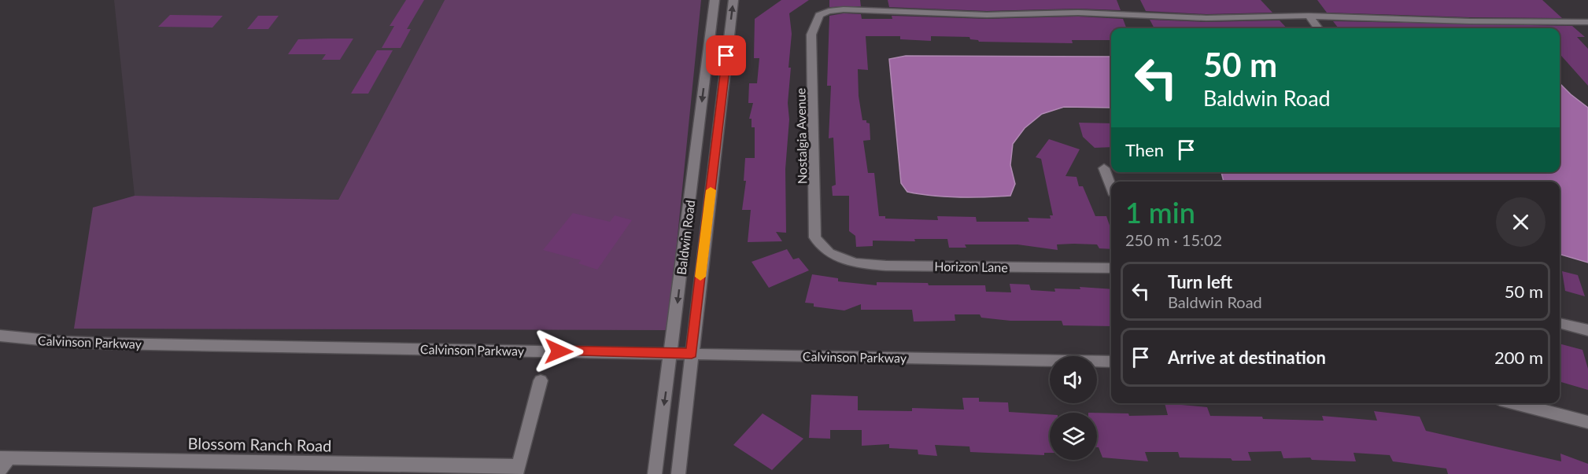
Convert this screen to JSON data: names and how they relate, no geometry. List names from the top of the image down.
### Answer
{
  "streets": {
    "street": [
      "Nostalgia Avenue",
      "Baldwin Road",
      "Horizon Lane",
      "Calvinson Parkway",
      "Blossom Ranch Road"
    ]
  },
  "crossings": [
    ["Nostalgia Avenue", "Horizon Lane"],
    ["Baldwin Road", "Calvinson Parkway"]
  ],
  "page": {
    "turn": ["50 m", "Baldwin Road"],
    "then": "Then",
    "heading": ["1 min", "250 m · 15:02"],
    "list": [
      {
        "name": "Turn left",
        "note": "Baldwin Road",
        "value": "50 m"
      },
      {
        "name": "Arrive at destination",
        "value": "200 m"
      }
    ]
  }
}
